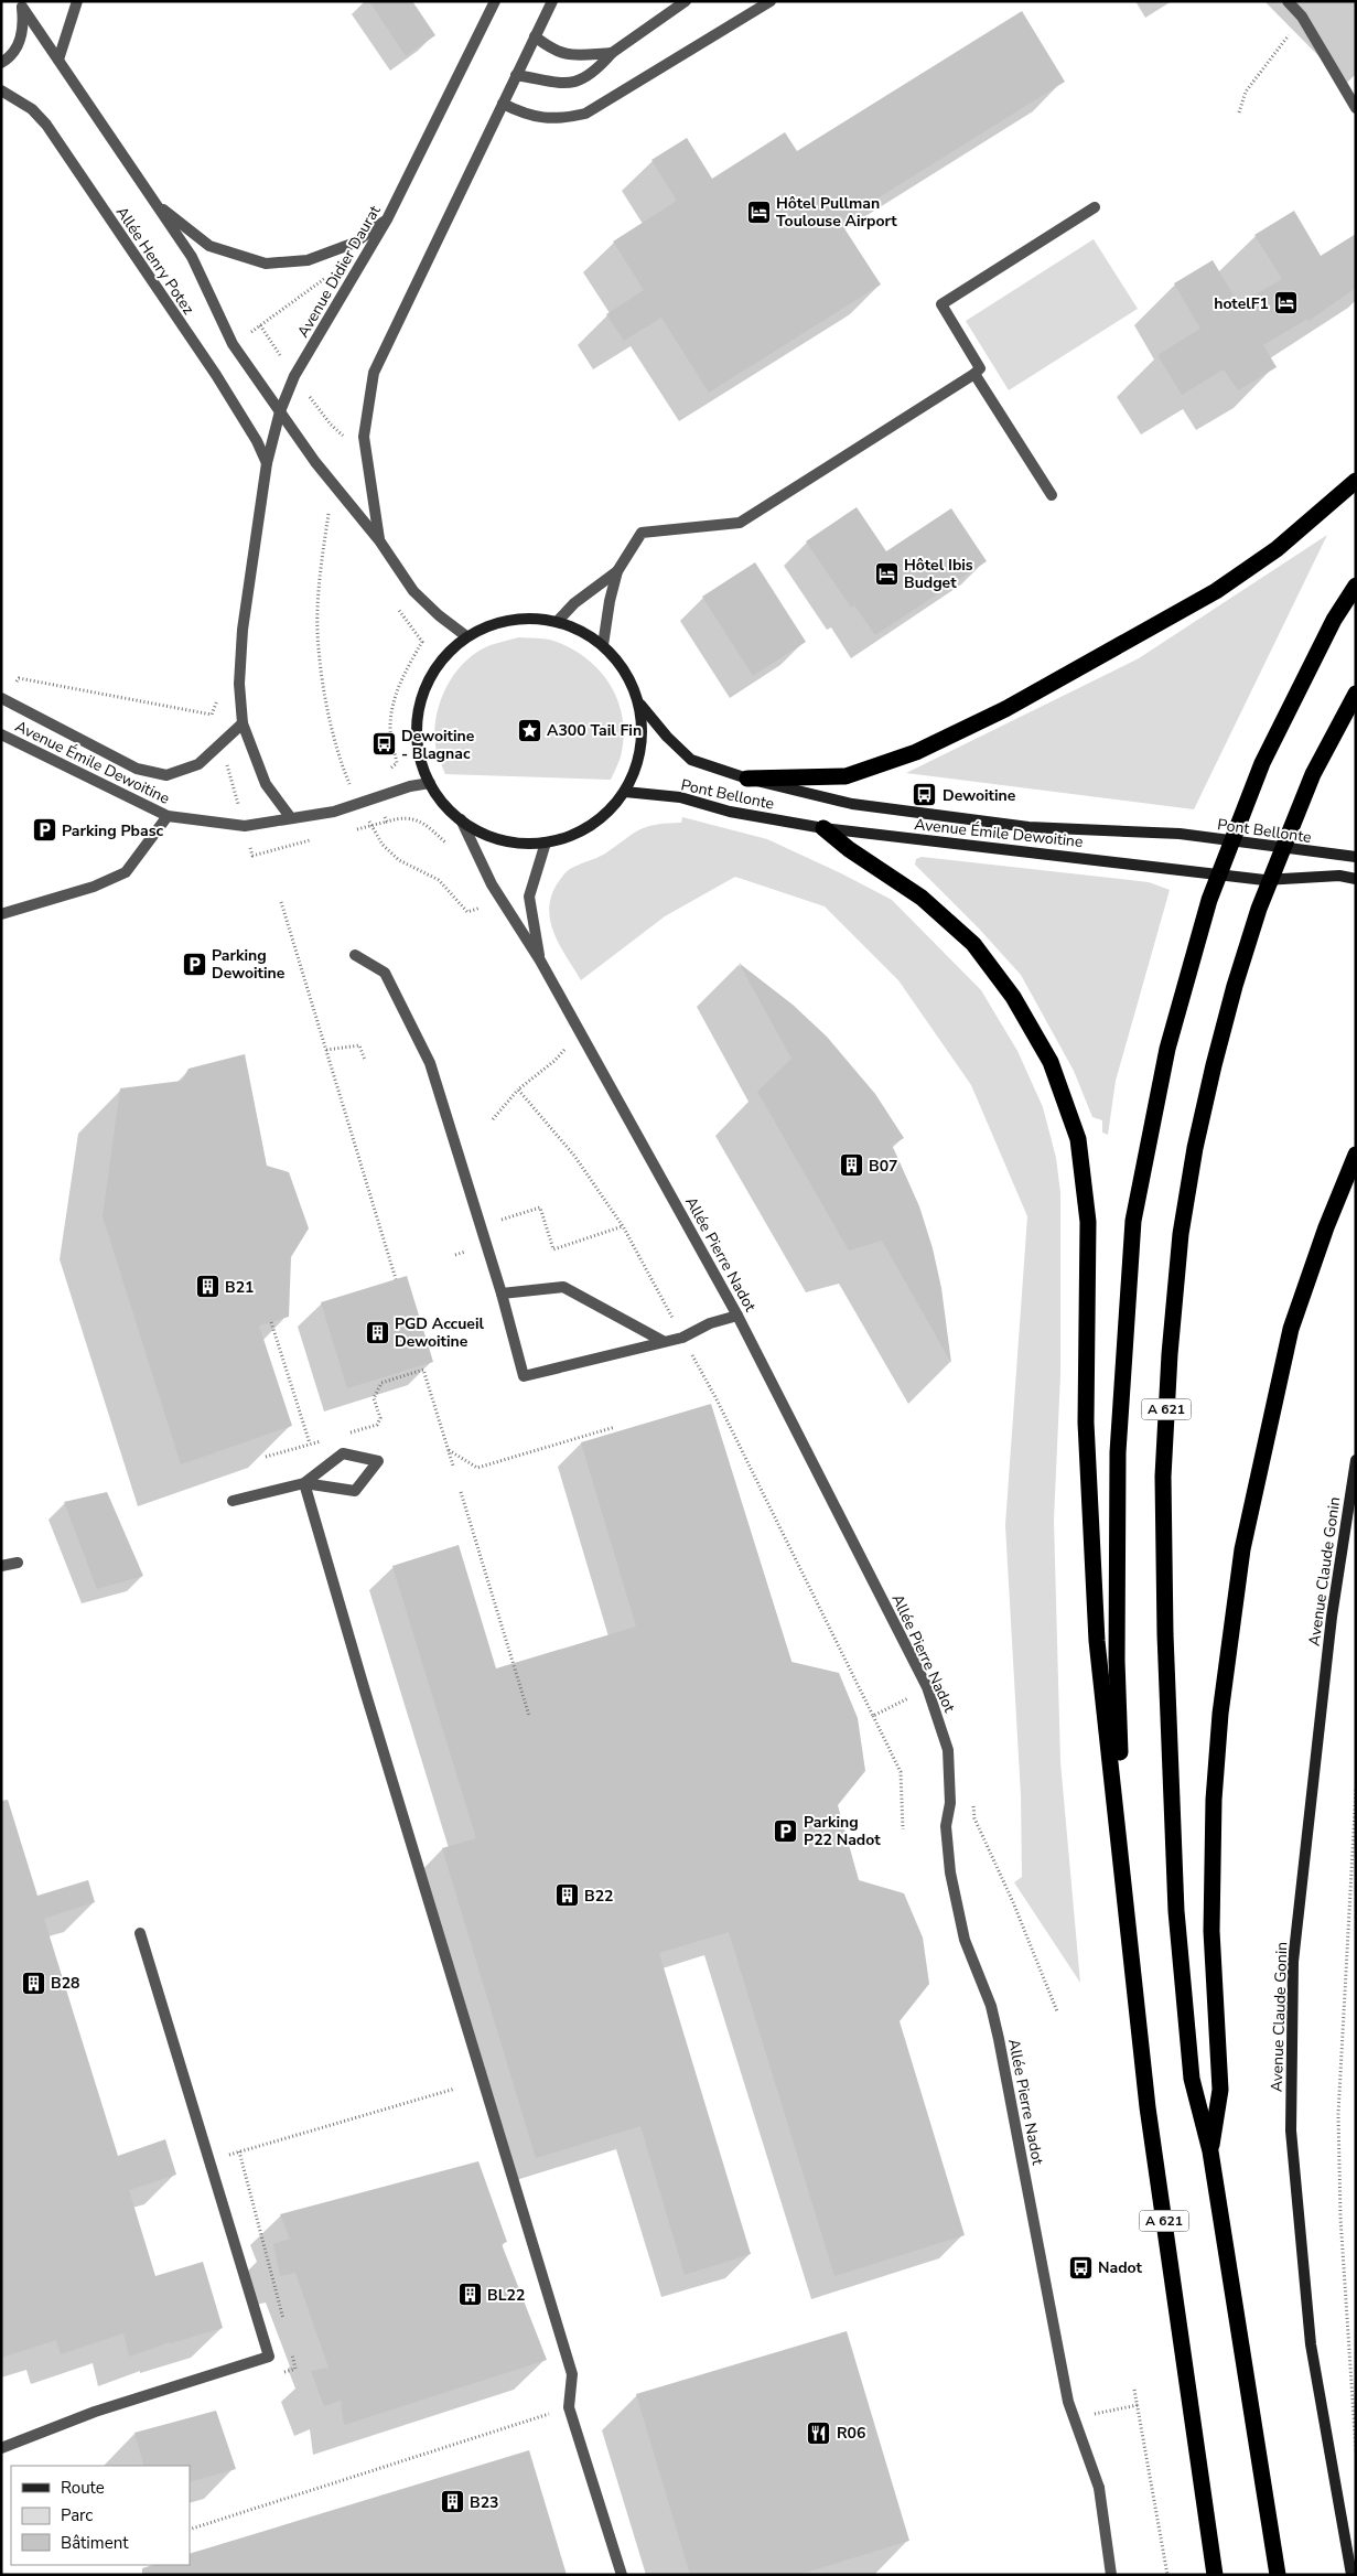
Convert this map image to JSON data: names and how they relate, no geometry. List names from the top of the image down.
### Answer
{
  "streets": {
    "highway": ["A 621"],
    "main road": ["Avenue Émile Dewoitine", "Pont Bellonte", "Avenue Claude Gonin"],
    "street": ["Allée Henry Potez", "Avenue Didier Daurat", "Allée Pierre Nadot"]
  },
  "crossings": [
    ["Allée Henry Potez", "Avenue Didier Daurat"],
    ["Avenue Didier Daurat", "Avenue Émile Dewoitine"],
    ["Avenue Émile Dewoitine", "Pont Bellonte"]
  ],
  "places": {
    "hotel": ["Hôtel Pullman Toulouse Airport", "hotelF1", "Hôtel Ibis Budget"],
    "place": ["A300 Tail Fin"],
    "bus stop": ["Dewoitine - Blagnac", "Dewoitine", "Nadot"],
    "parking": ["Parking Pbasc", "Parking Dewoitine", "Parking P22 Nadot"],
    "building": [
      "B07",
      "B21",
      "PGD Accueil Dewoitine",
      "B22",
      "B28",
      "BL22",
      "B23"
    ],
    "restaurant": ["R06"]
  },
  "legend": ["Route", "Parc", "Bâtiment"]
}
